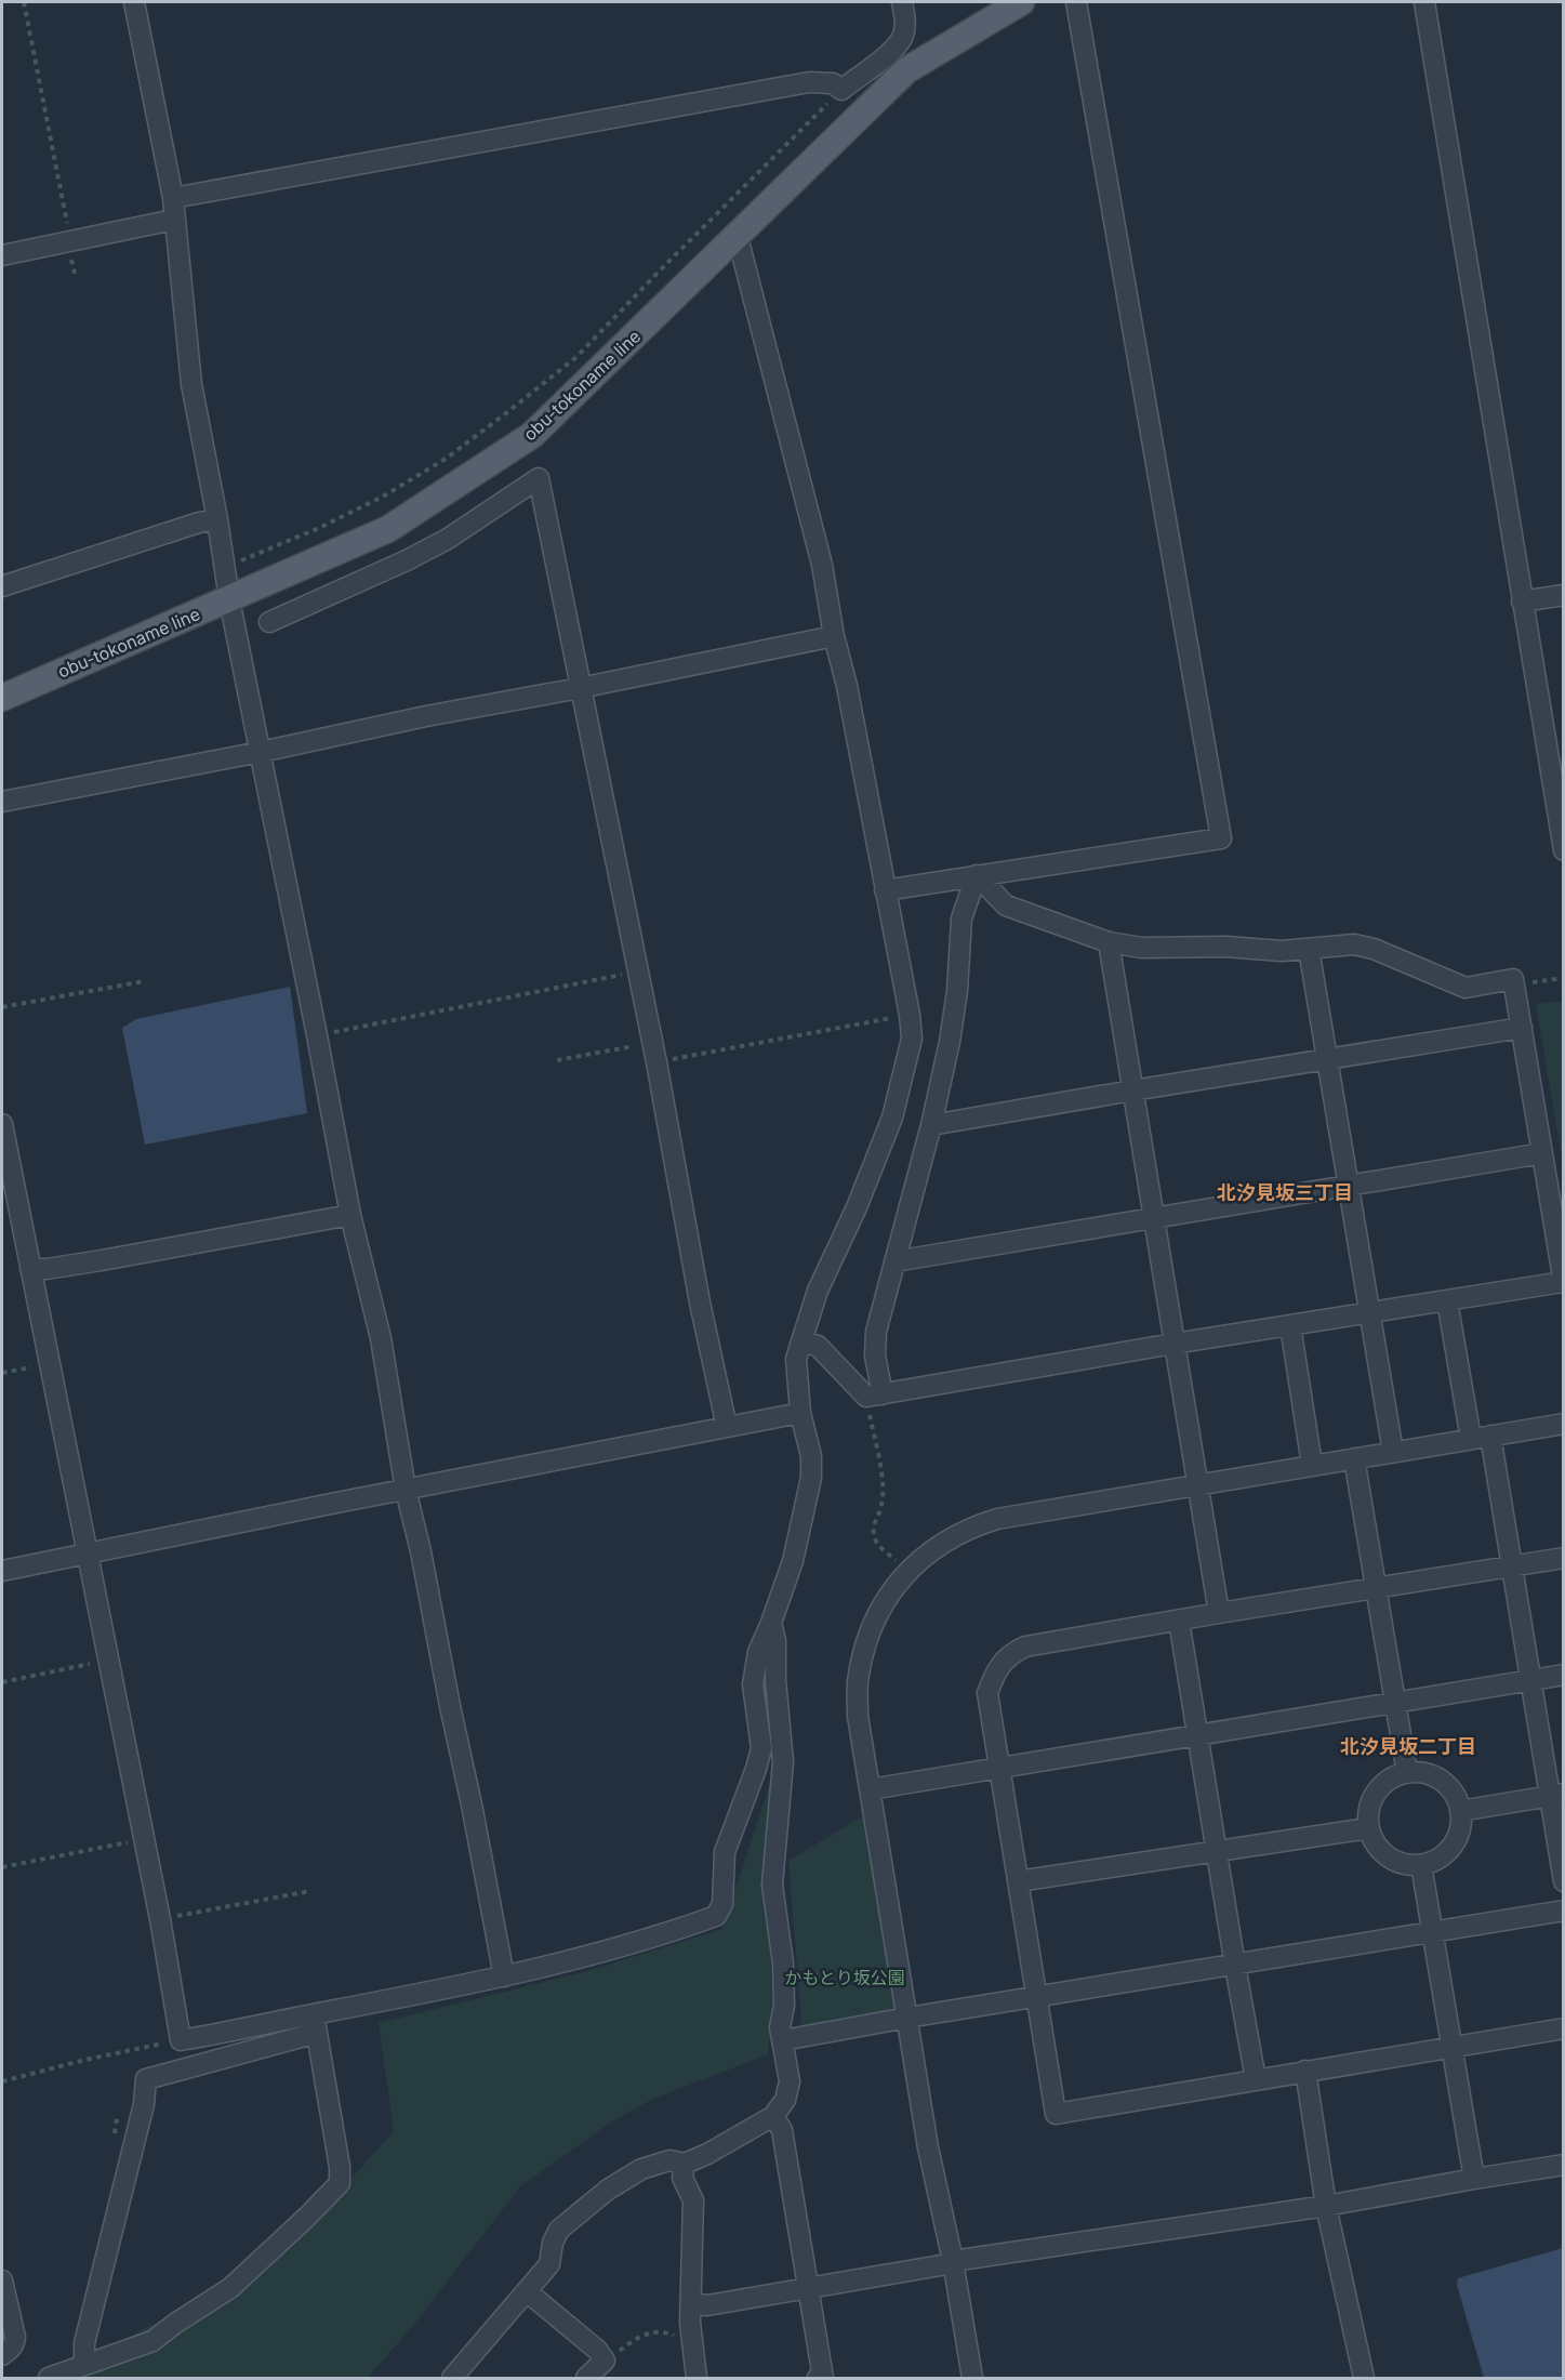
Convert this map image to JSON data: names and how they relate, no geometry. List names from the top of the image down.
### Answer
{
  "streets": {
    "main road": ["obu-tokoname line"]
  },
  "districts": ["北汐見坂三丁目", "北汐見坂二丁目"],
  "parks": ["かもとり坂公園"]
}
